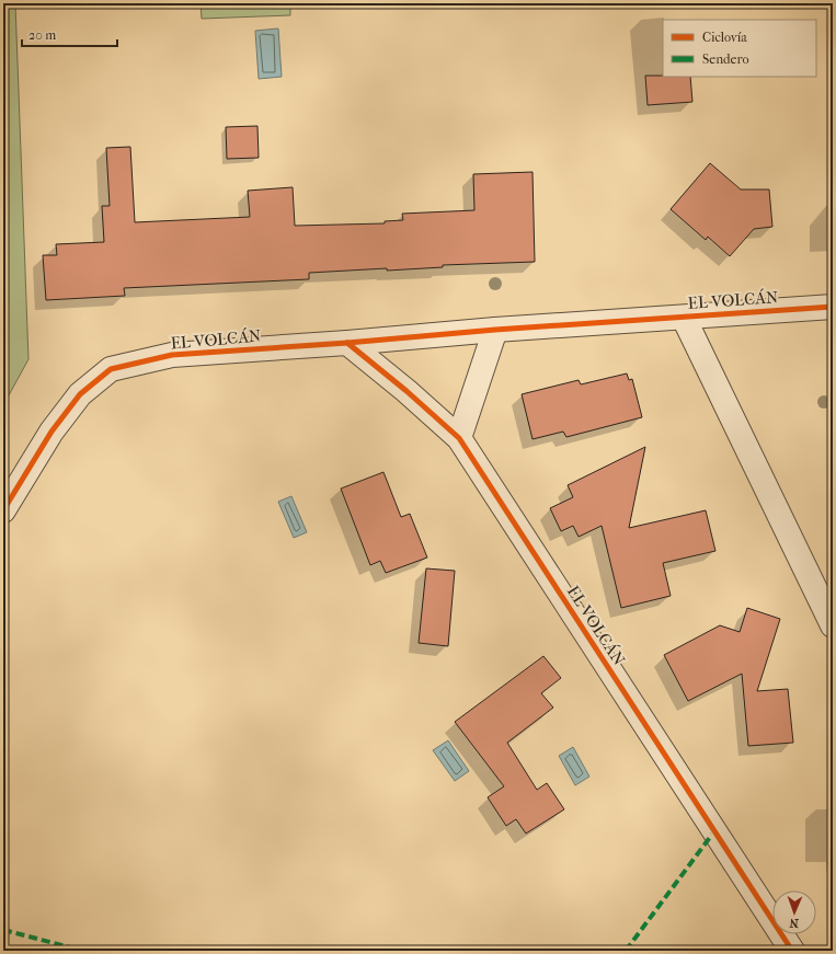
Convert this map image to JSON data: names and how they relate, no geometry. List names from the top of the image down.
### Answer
{
  "streets": {
    "street": ["EL VOLCÁN"]
  },
  "legend": ["Ciclovía", "Sendero"],
  "scale_bar": "20 m",
  "north": "bottom"
}
